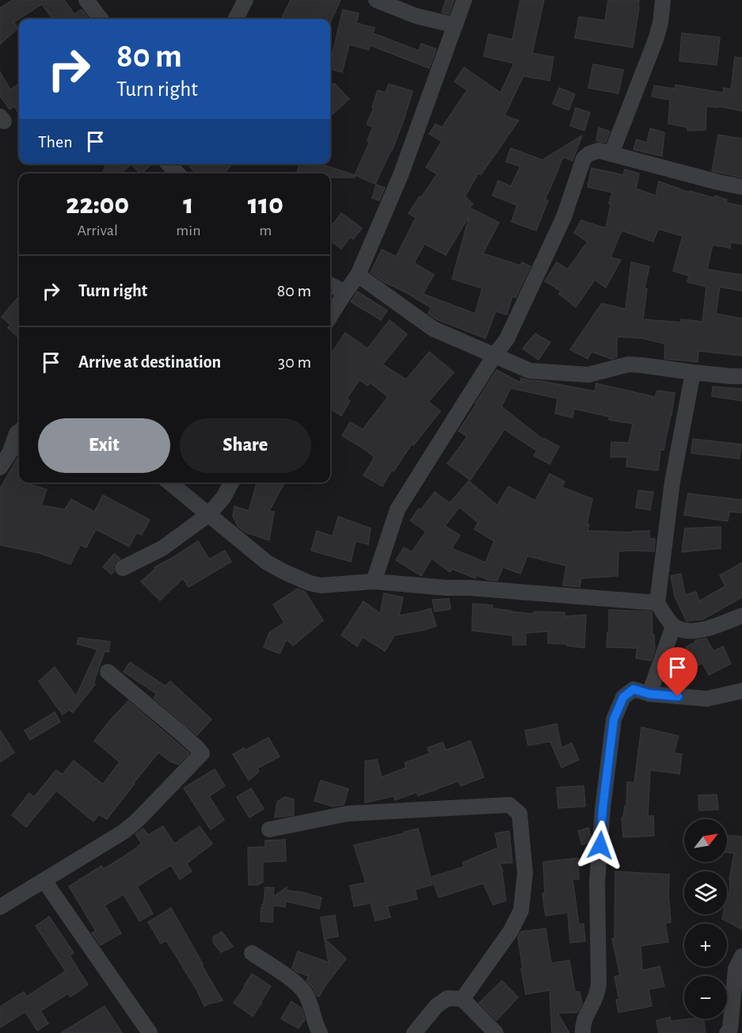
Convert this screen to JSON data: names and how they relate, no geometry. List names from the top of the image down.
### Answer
{
  "north": "top right",
  "page": {
    "turn": ["80 m", "Turn right"],
    "then": "Then",
    "eta": [
      "22:00",
      "Arrival",
      "1",
      "min",
      "110",
      "m"
    ],
    "list": [
      {
        "name": "Turn right",
        "value": "80 m"
      },
      {
        "name": "Arrive at destination",
        "value": "30 m"
      }
    ],
    "buttons": ["Exit", "Share"],
    "map_buttons": ["+", "−"]
  }
}
